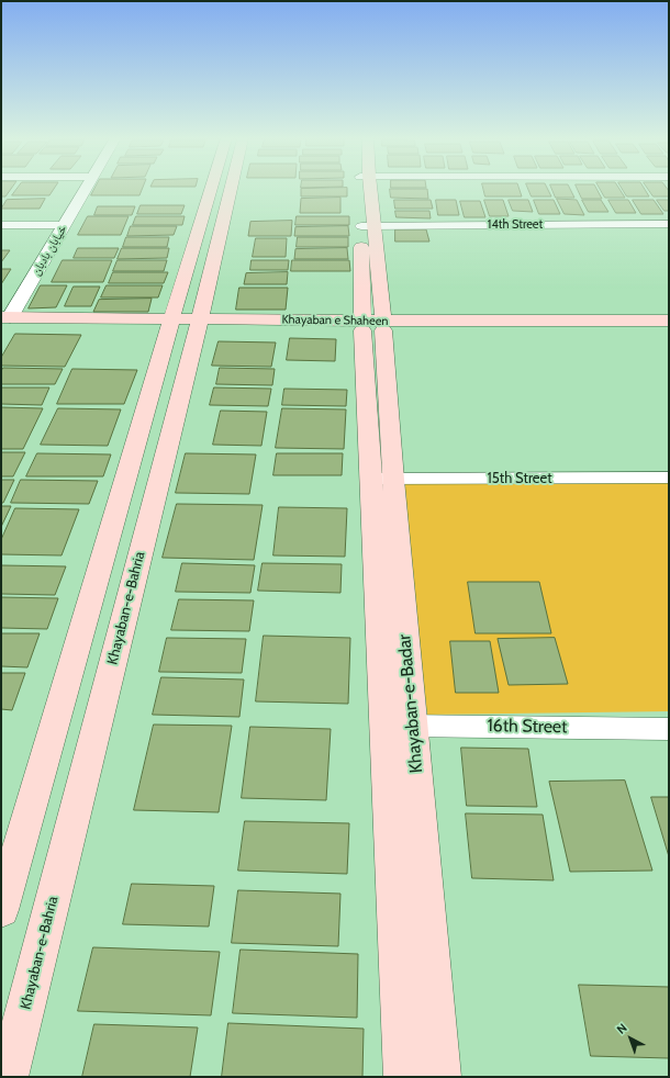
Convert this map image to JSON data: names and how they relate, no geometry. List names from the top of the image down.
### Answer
{
  "streets": {
    "main road": ["Khayaban e Shaheen", "Khayaban-e-Bahria", "Khayaban-e-Badar"],
    "street": [
      "14th Street",
      "خیابان بادبان",
      "15th Street",
      "16th Street"
    ]
  },
  "crossings": [
    ["14th Street", "Khayaban-e-Badar"],
    ["خیابان بادبان", "Khayaban e Shaheen"],
    ["Khayaban e Shaheen", "Khayaban-e-Bahria"],
    ["Khayaban e Shaheen", "Khayaban-e-Badar"],
    ["15th Street", "Khayaban-e-Badar"],
    ["Khayaban-e-Badar", "16th Street"]
  ],
  "north": "top left"
}
